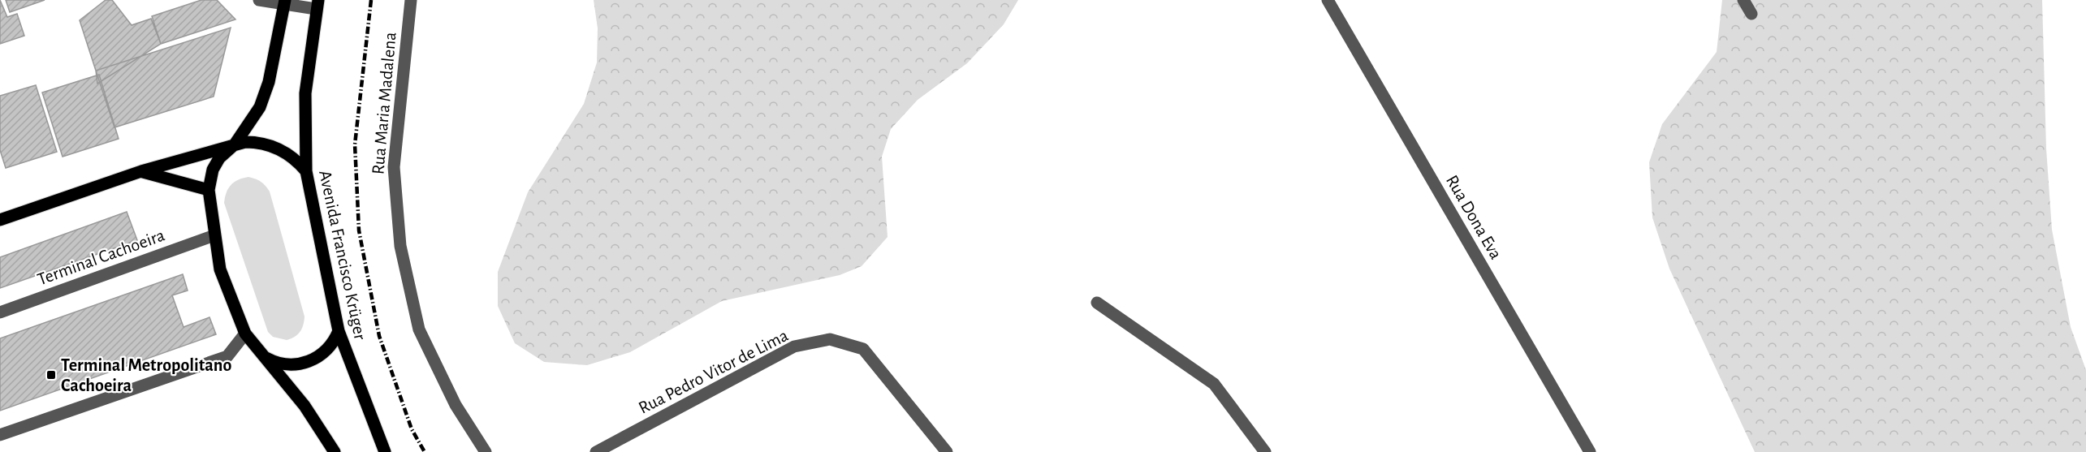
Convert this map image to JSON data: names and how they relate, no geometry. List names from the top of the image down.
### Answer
{
  "streets": {
    "main road": ["Avenida Francisco Krüger"],
    "street": [
      "Rua Maria Madalena",
      "Rua Dona Eva",
      "Terminal Cachoeira",
      "Rua Pedro Vitor de Lima"
    ]
  },
  "places": {
    "transit": ["Terminal Metropolitano Cachoeira"]
  }
}
